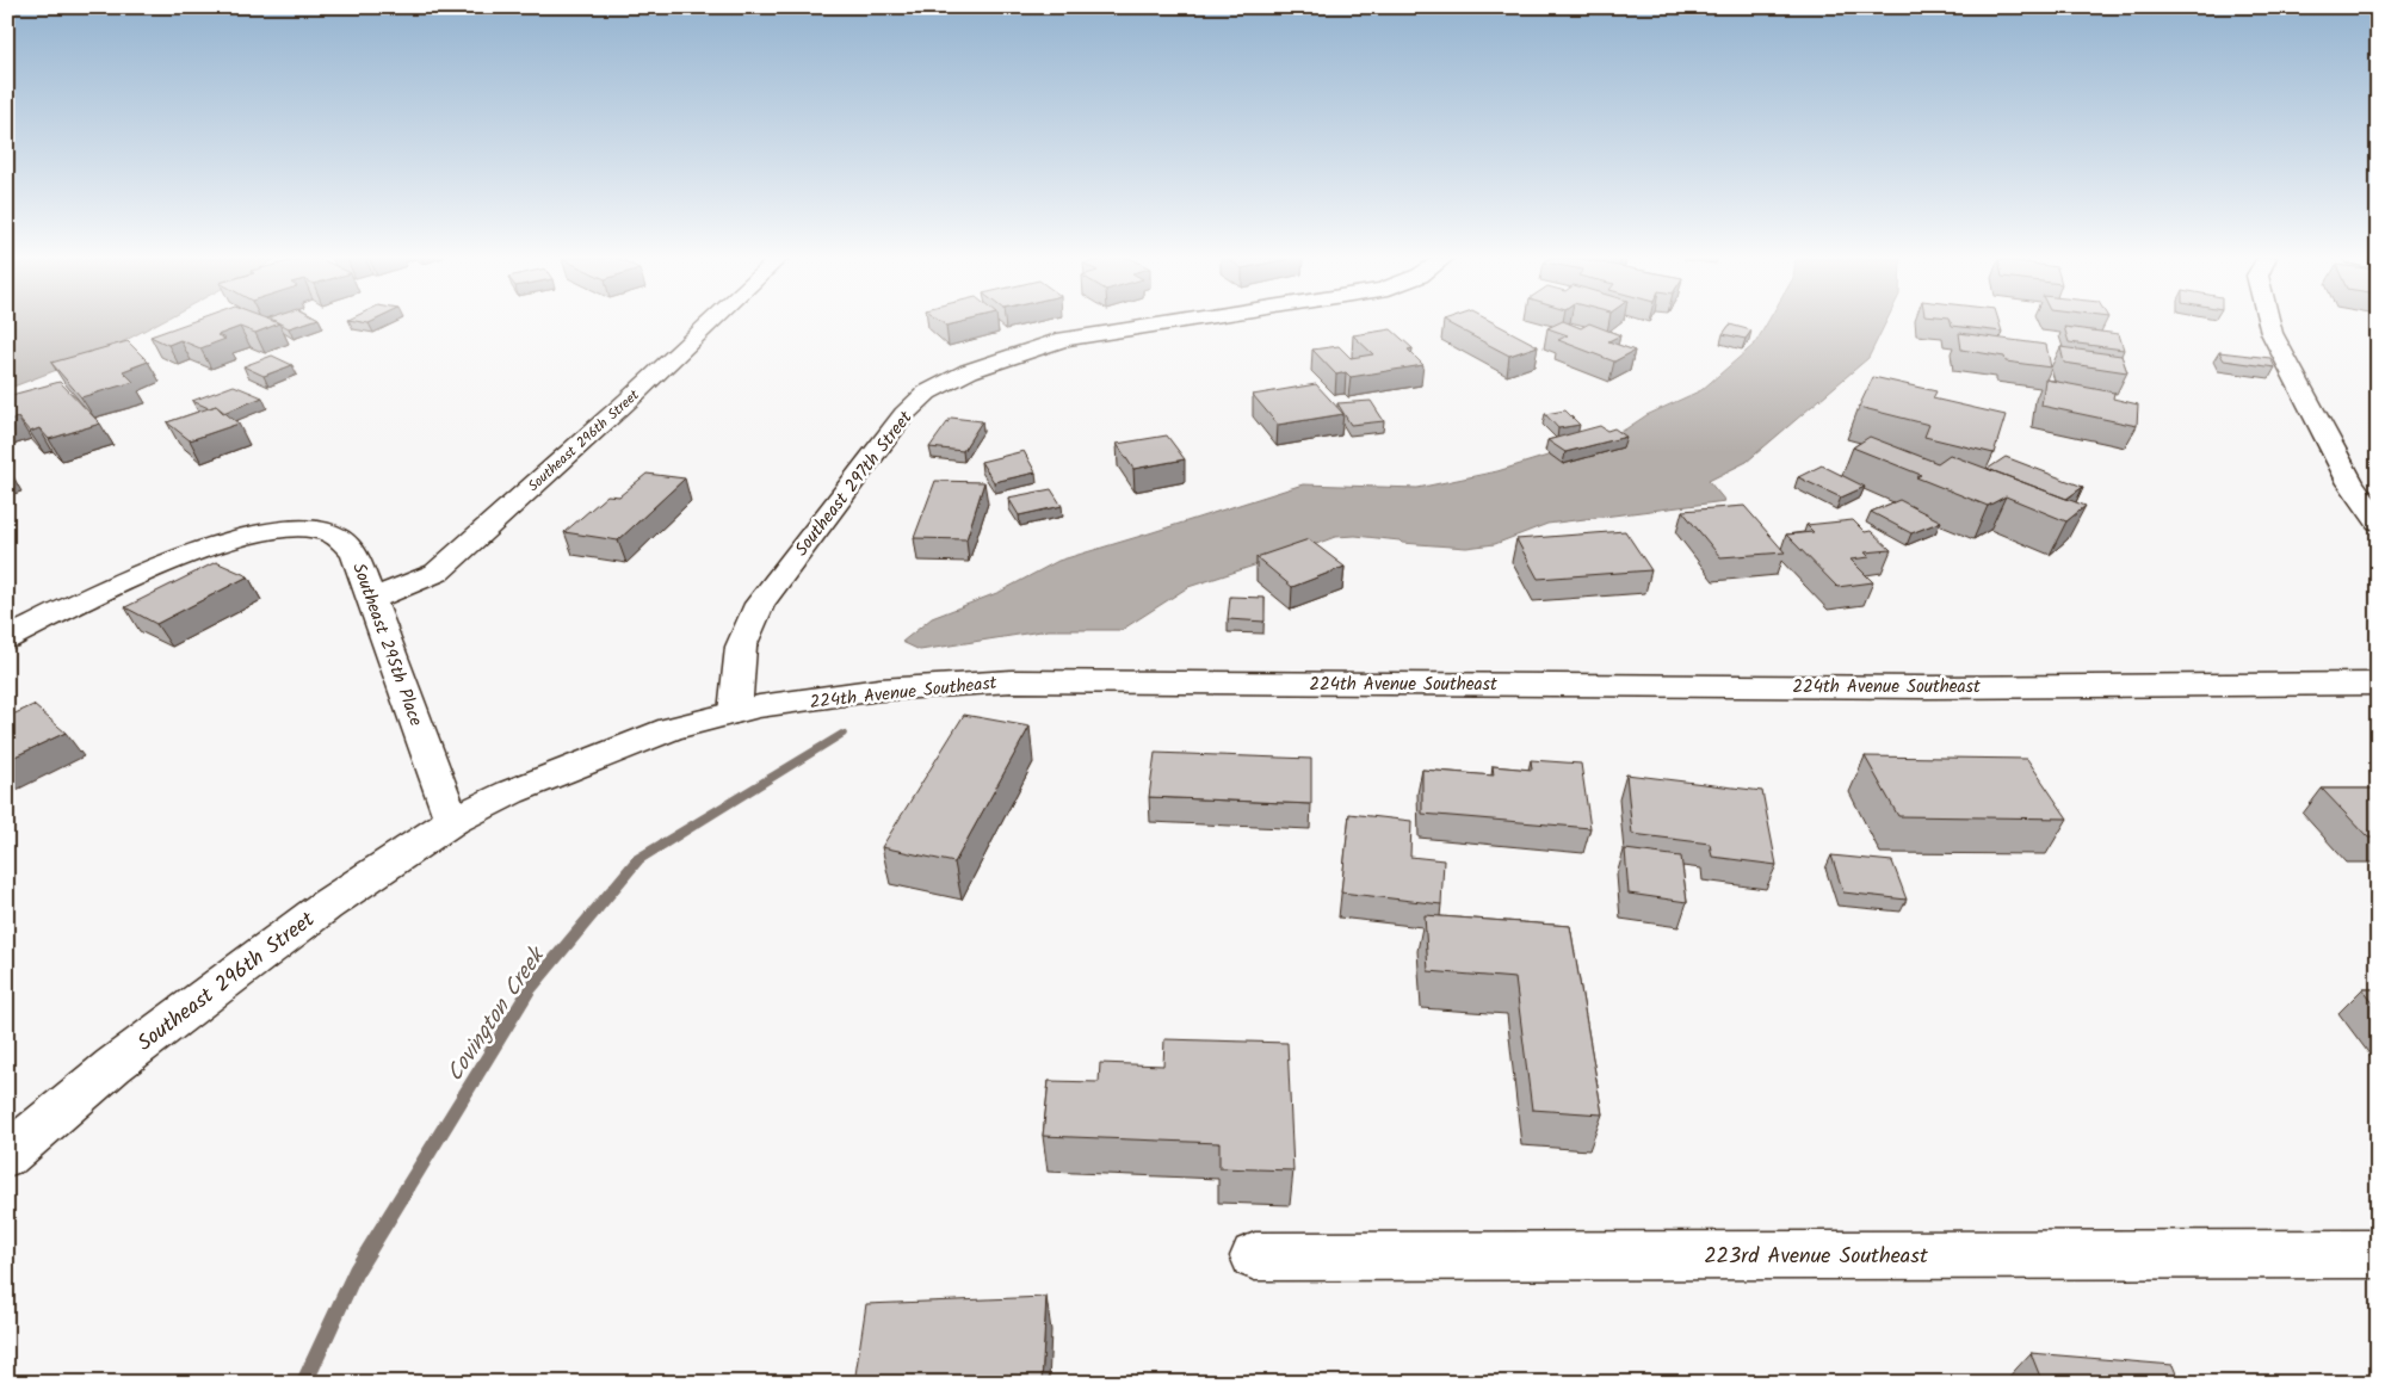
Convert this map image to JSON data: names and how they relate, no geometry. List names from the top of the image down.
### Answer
{
  "streets": {
    "street": [
      "Southeast 296th Street",
      "Southeast 297th Street",
      "Southeast 295th Place",
      "224th Avenue Southeast",
      "223rd Avenue Southeast"
    ]
  },
  "crossings": [
    ["Southeast 296th Street", "Southeast 295th Place"],
    ["Southeast 296th Street", "224th Avenue Southeast"],
    ["Southeast 297th Street", "224th Avenue Southeast"],
    ["Southeast 295th Place", "224th Avenue Southeast"]
  ],
  "water": ["Covington Creek"]
}
